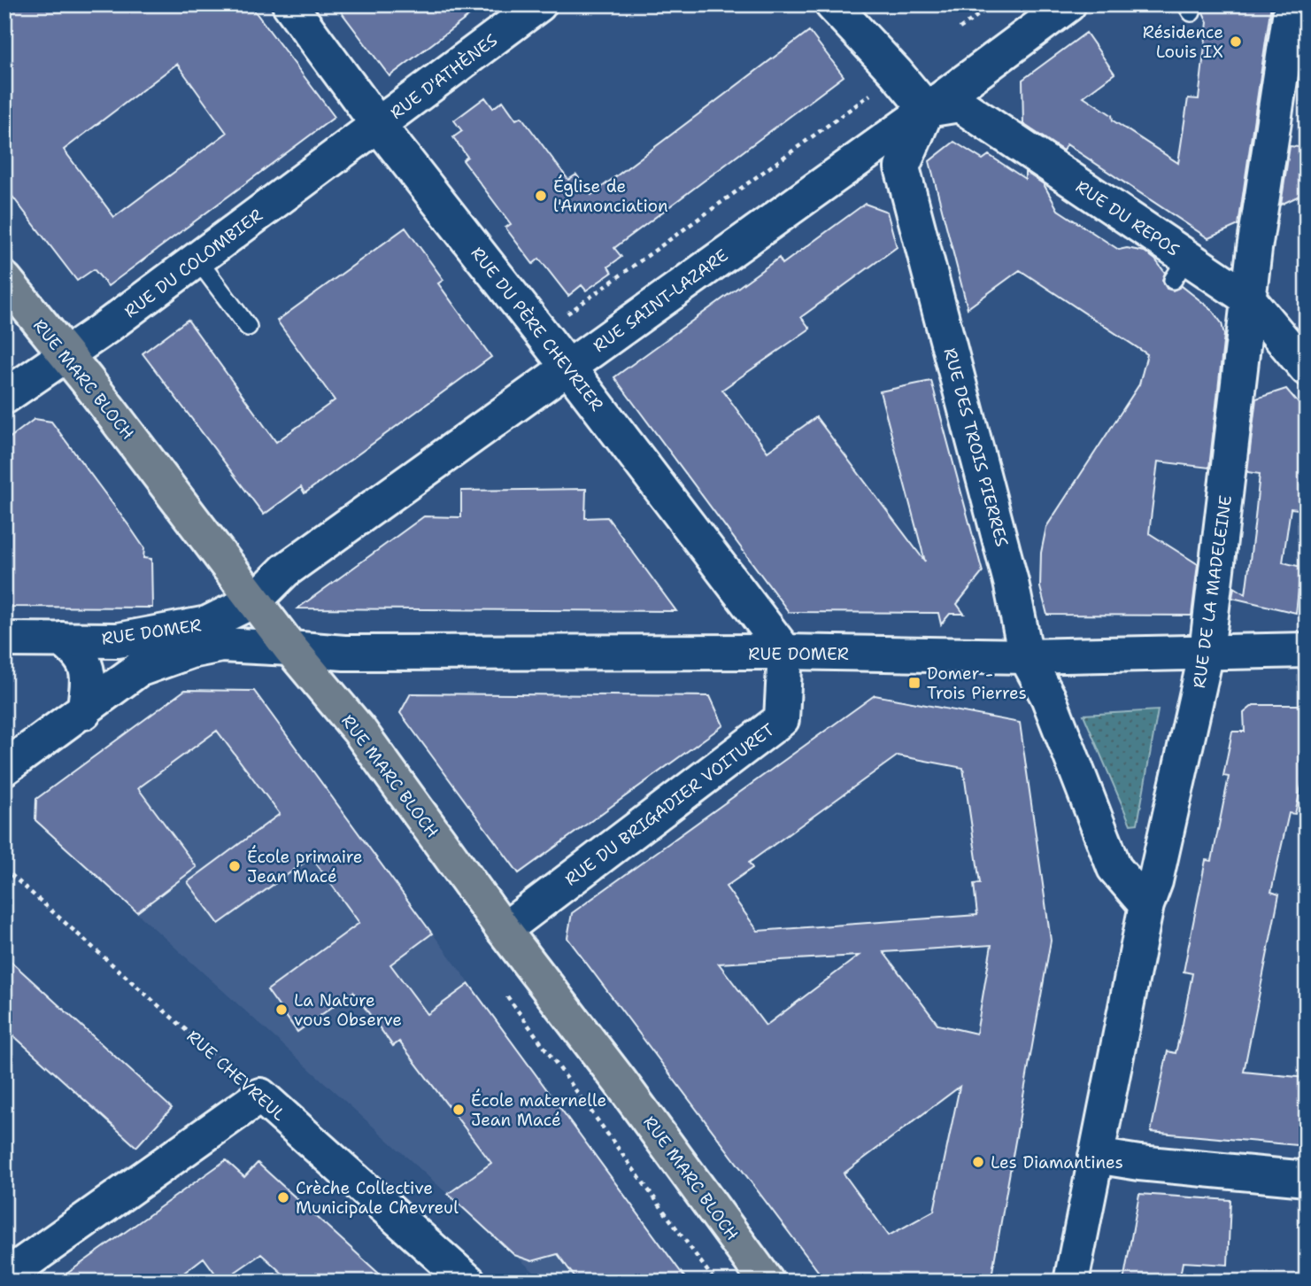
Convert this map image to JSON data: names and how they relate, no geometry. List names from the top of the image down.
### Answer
{
  "streets": {
    "main road": ["RUE MARC BLOCH"],
    "street": [
      "RUE D'ATHÈNES",
      "RUE DU REPOS",
      "RUE DU COLOMBIER",
      "RUE SAINT-LAZARE",
      "RUE DU PÈRE CHEVRIER",
      "RUE DES TROIS PIERRES",
      "RUE DE LA MADELEINE",
      "RUE DOMER",
      "RUE DU BRIGADIER VOITURET",
      "RUE CHEVREUL"
    ]
  },
  "crossings": [
    ["RUE D'ATHÈNES", "RUE DU COLOMBIER"],
    ["RUE D'ATHÈNES", "RUE DU PÈRE CHEVRIER"],
    ["RUE DU REPOS", "RUE SAINT-LAZARE"],
    ["RUE DU REPOS", "RUE DES TROIS PIERRES"],
    ["RUE DU REPOS", "RUE DE LA MADELEINE"],
    ["RUE DU COLOMBIER", "RUE DU PÈRE CHEVRIER"],
    ["RUE DU COLOMBIER", "RUE MARC BLOCH"],
    ["RUE SAINT-LAZARE", "RUE DU PÈRE CHEVRIER"],
    ["RUE SAINT-LAZARE", "RUE MARC BLOCH"],
    ["RUE SAINT-LAZARE", "RUE DES TROIS PIERRES"],
    ["RUE SAINT-LAZARE", "RUE DOMER"],
    ["RUE DU PÈRE CHEVRIER", "RUE DOMER"],
    ["RUE DU PÈRE CHEVRIER", "RUE DU BRIGADIER VOITURET"],
    ["RUE MARC BLOCH", "RUE DOMER"],
    ["RUE MARC BLOCH", "RUE DU BRIGADIER VOITURET"],
    ["RUE DES TROIS PIERRES", "RUE DE LA MADELEINE"],
    ["RUE DES TROIS PIERRES", "RUE DOMER"],
    ["RUE DE LA MADELEINE", "RUE DOMER"],
    ["RUE DOMER", "RUE DU BRIGADIER VOITURET"]
  ],
  "places": {
    "other": [
      "Résidence Louis IX",
      "Église de l'Annonciation",
      "École primaire Jean Macé",
      "La Nature vous Observe",
      "École maternelle Jean Macé",
      "Les Diamantines",
      "Crèche Collective Municipale Chevreul"
    ],
    "transit": ["Domer - Trois Pierres"]
  }
}
